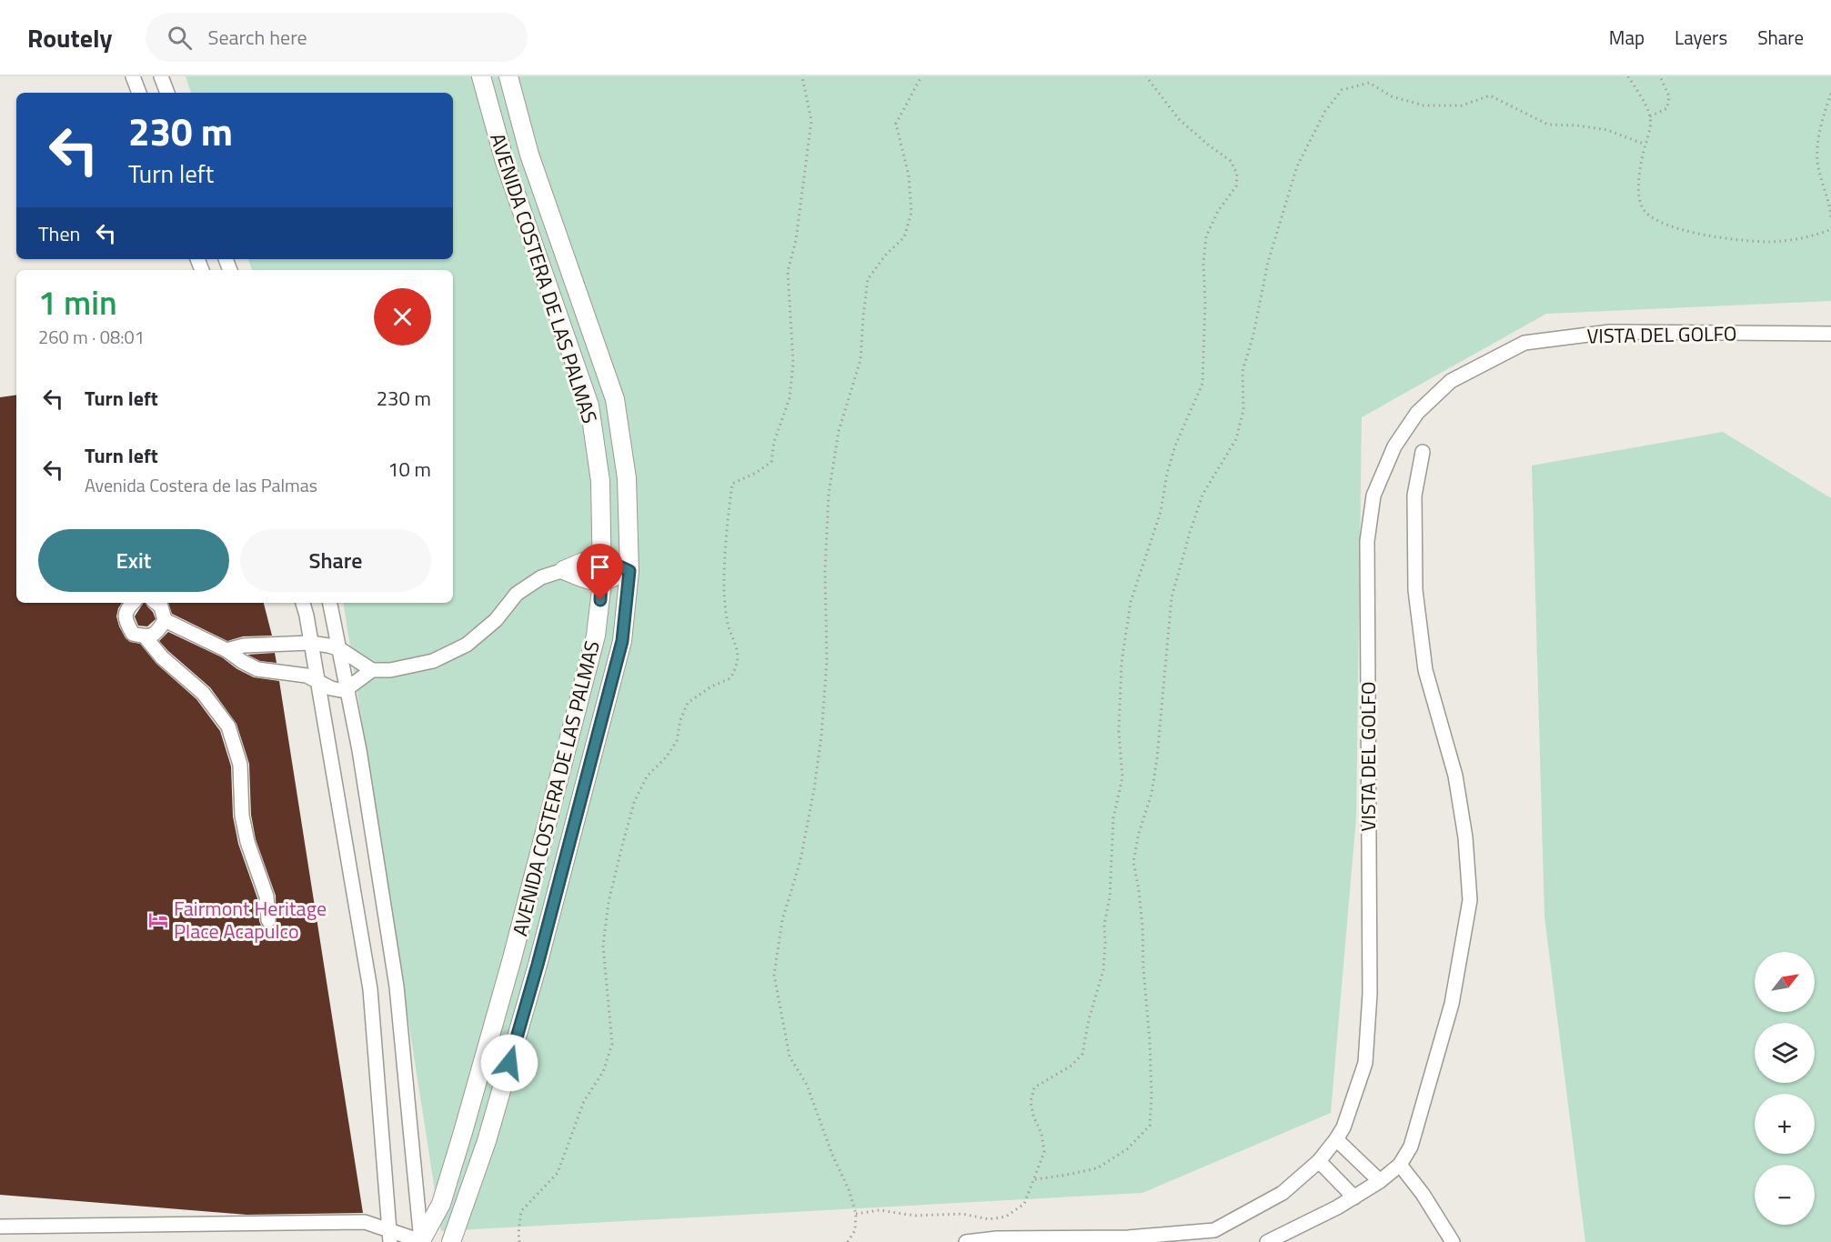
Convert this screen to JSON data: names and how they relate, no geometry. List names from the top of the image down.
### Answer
{
  "streets": {
    "main road": ["AVENIDA COSTERA DE LAS PALMAS"],
    "street": ["VISTA DEL GOLFO"]
  },
  "places": {
    "hotel": ["Fairmont Heritage Place Acapulco"]
  },
  "north": "top right",
  "page": {
    "header": "Routely",
    "search": "Search here",
    "nav": ["Map", "Layers", "Share"],
    "turn": ["230 m", "Turn left"],
    "then": "Then",
    "heading": ["1 min", "260 m · 08:01"],
    "list": [
      {
        "name": "Turn left",
        "value": "230 m"
      },
      {
        "name": "Turn left",
        "note": "Avenida Costera de las Palmas",
        "value": "10 m"
      }
    ],
    "buttons": ["Exit", "Share"],
    "map_buttons": ["+", "−"]
  }
}
